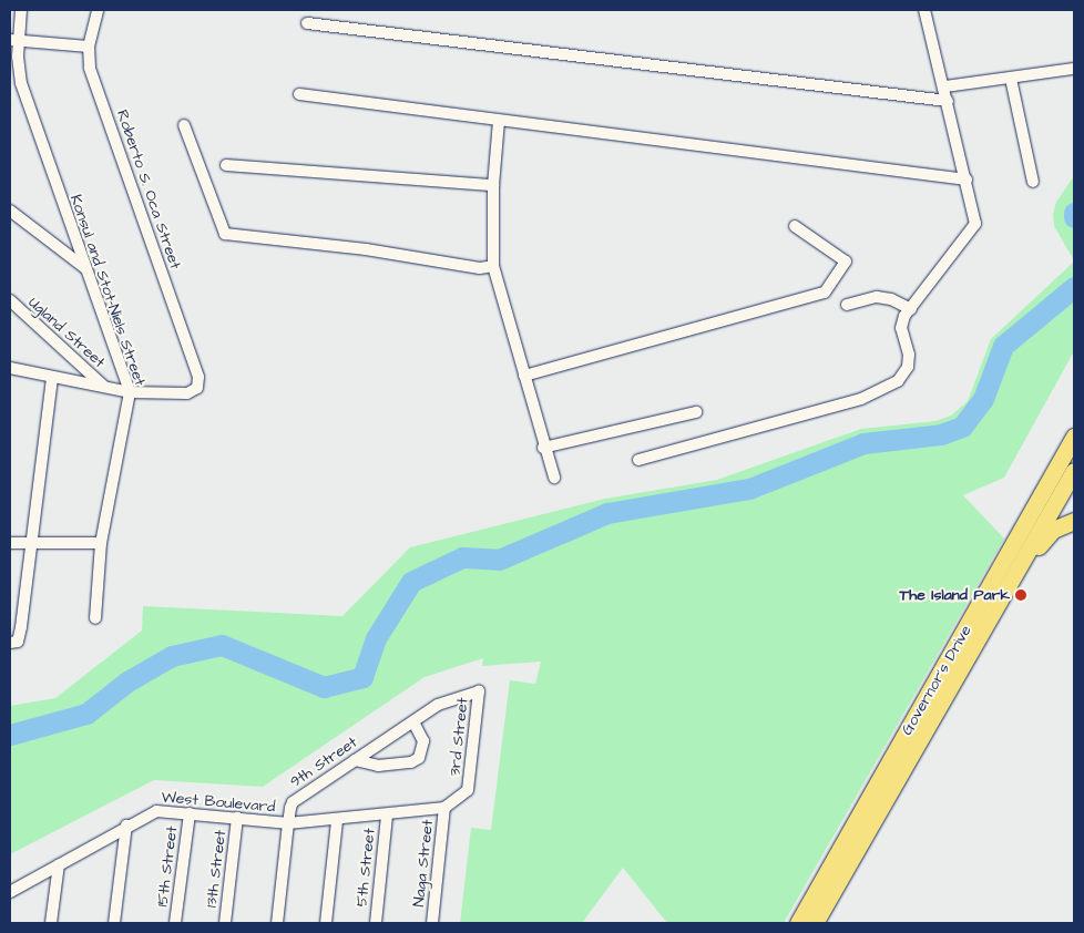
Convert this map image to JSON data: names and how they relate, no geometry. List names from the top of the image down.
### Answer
{
  "streets": {
    "highway": ["Governor's Drive"],
    "street": [
      "Roberto S. Oca Street",
      "Konsul and Stot-Niels Street",
      "Ugland Street",
      "3rd Street",
      "9th Street",
      "West Boulevard",
      "Naga Street",
      "15th Street",
      "5th Street",
      "13th Street"
    ]
  },
  "crossings": [
    ["Roberto S. Oca Street", "Konsul and Stot-Niels Street"],
    ["3rd Street", "9th Street"],
    ["3rd Street", "West Boulevard"],
    ["3rd Street", "Naga Street"],
    ["9th Street", "West Boulevard"],
    ["West Boulevard", "Naga Street"],
    ["West Boulevard", "15th Street"],
    ["West Boulevard", "5th Street"],
    ["West Boulevard", "13th Street"]
  ],
  "places": ["The Island Park"]
}
